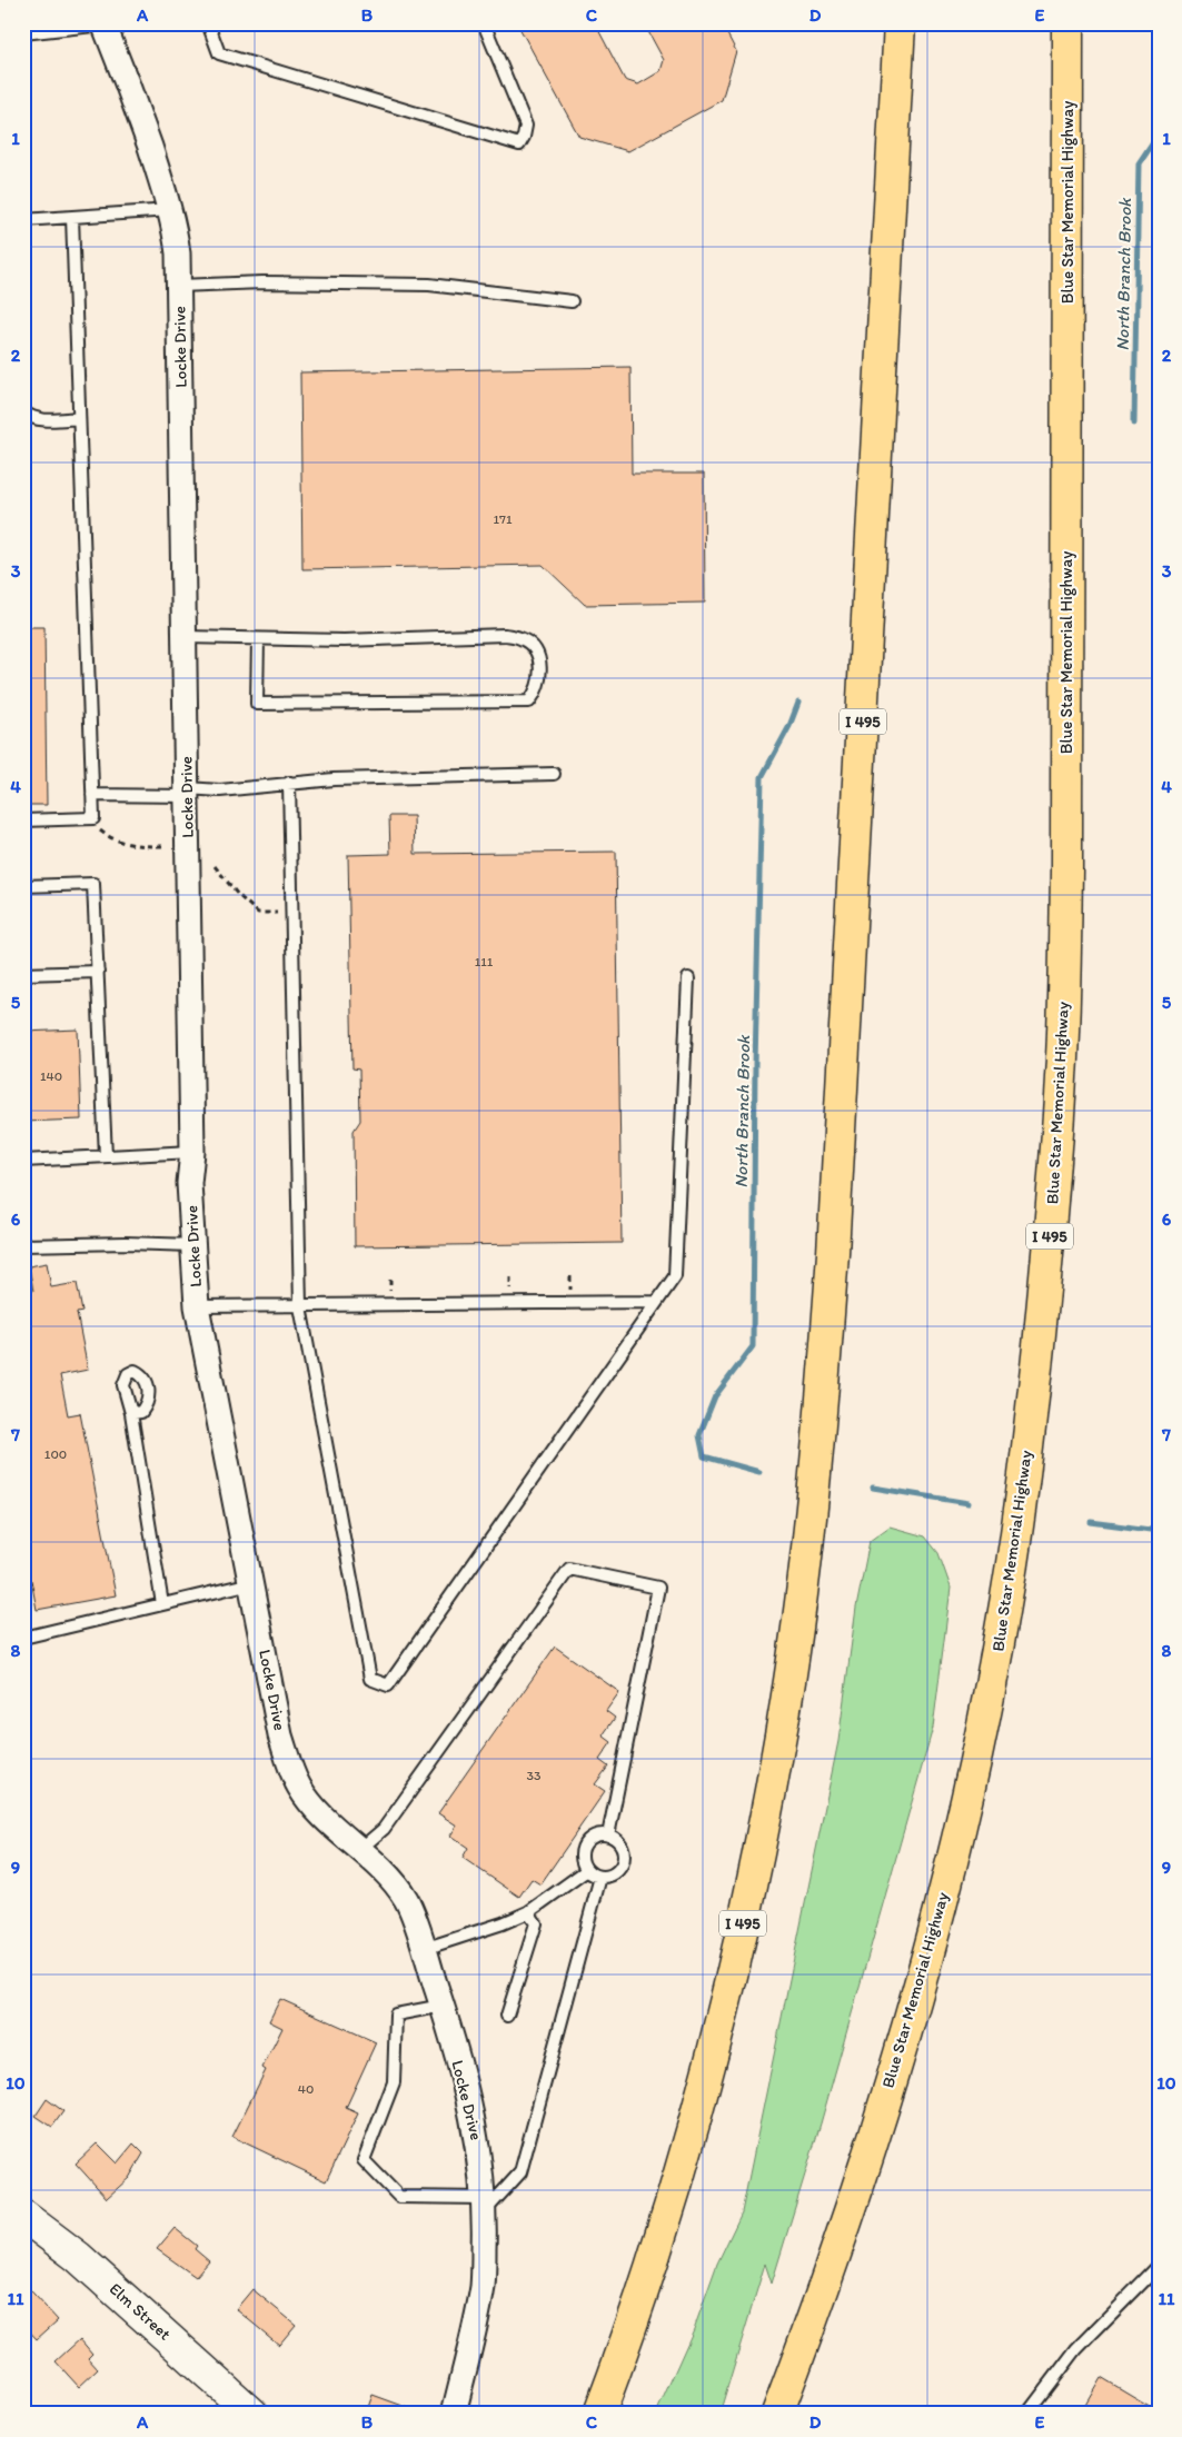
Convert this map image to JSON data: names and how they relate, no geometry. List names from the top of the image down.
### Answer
{
  "streets": {
    "highway": ["Blue Star Memorial Highway", "I 495"],
    "street": ["Locke Drive", "Elm Street"]
  },
  "water": ["North Branch Brook"],
  "house_numbers": [
    "171",
    "111",
    "140",
    "100",
    "33",
    "40"
  ],
  "grid": {
    "columns": [
      "A",
      "B",
      "C",
      "D",
      "E"
    ],
    "rows": [
      "1",
      "2",
      "3",
      "4",
      "5",
      "6",
      "7",
      "8",
      "9",
      "10",
      "11"
    ]
  }
}
